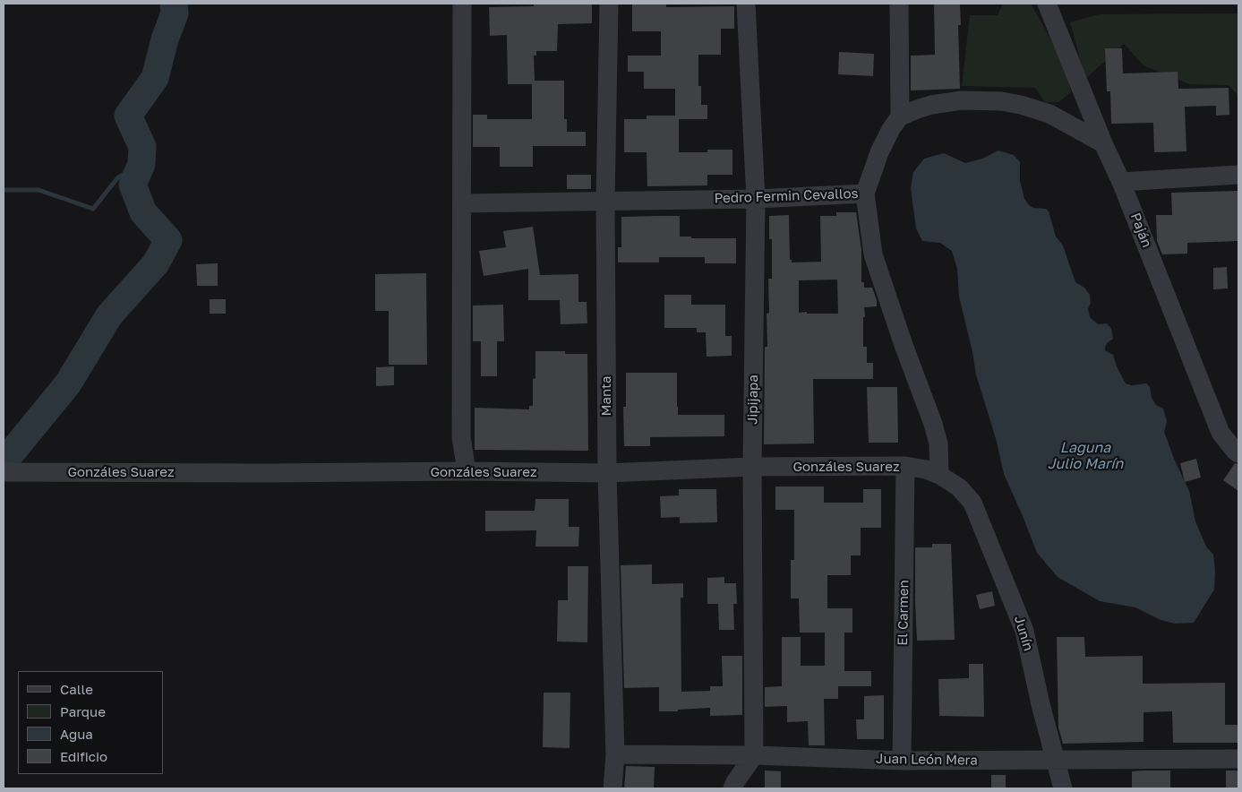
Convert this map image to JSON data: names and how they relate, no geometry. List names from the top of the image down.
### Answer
{
  "streets": {
    "street": [
      "Pedro Fermin Cevallos",
      "Paján",
      "Manta",
      "Jipijapa",
      "Gonzáles Suarez",
      "El Carmen",
      "Junín",
      "Juan León Mera"
    ]
  },
  "crossings": [
    ["Pedro Fermin Cevallos", "Manta"],
    ["Pedro Fermin Cevallos", "Jipijapa"],
    ["Manta", "Gonzáles Suarez"],
    ["Manta", "Juan León Mera"],
    ["Jipijapa", "Gonzáles Suarez"],
    ["Jipijapa", "Juan León Mera"],
    ["Gonzáles Suarez", "El Carmen"],
    ["Gonzáles Suarez", "Junín"],
    ["El Carmen", "Juan León Mera"],
    ["Junín", "Juan León Mera"]
  ],
  "water": ["Laguna Julio Marín"],
  "legend": [
    "Calle",
    "Parque",
    "Agua",
    "Edificio"
  ]
}
